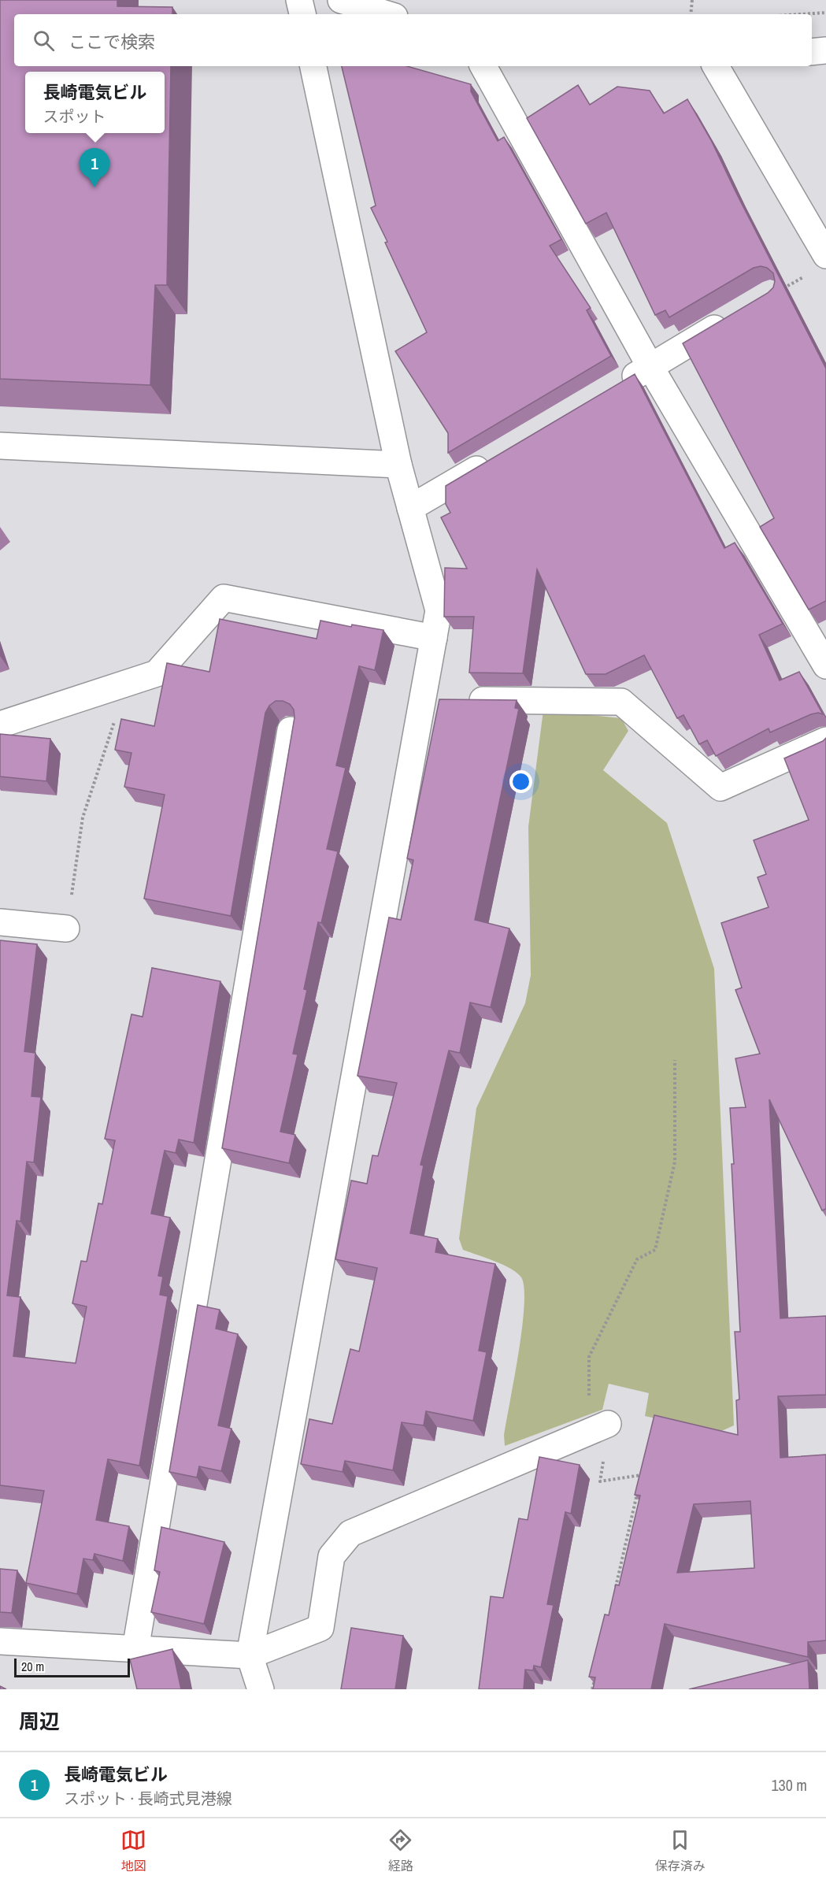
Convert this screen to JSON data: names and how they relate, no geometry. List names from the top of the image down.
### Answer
{
  "scale_bar": "20 m",
  "page": {
    "search": "ここで検索",
    "popup": ["長崎電気ビル", "スポット"],
    "pins": "1",
    "scale": "20 m",
    "heading": "周辺",
    "list": [
      {
        "mark": "1",
        "name": "長崎電気ビル",
        "note": "スポット · 長崎式見港線",
        "value": "130 m"
      }
    ],
    "nav": ["地図", "経路", "保存済み"]
  }
}
